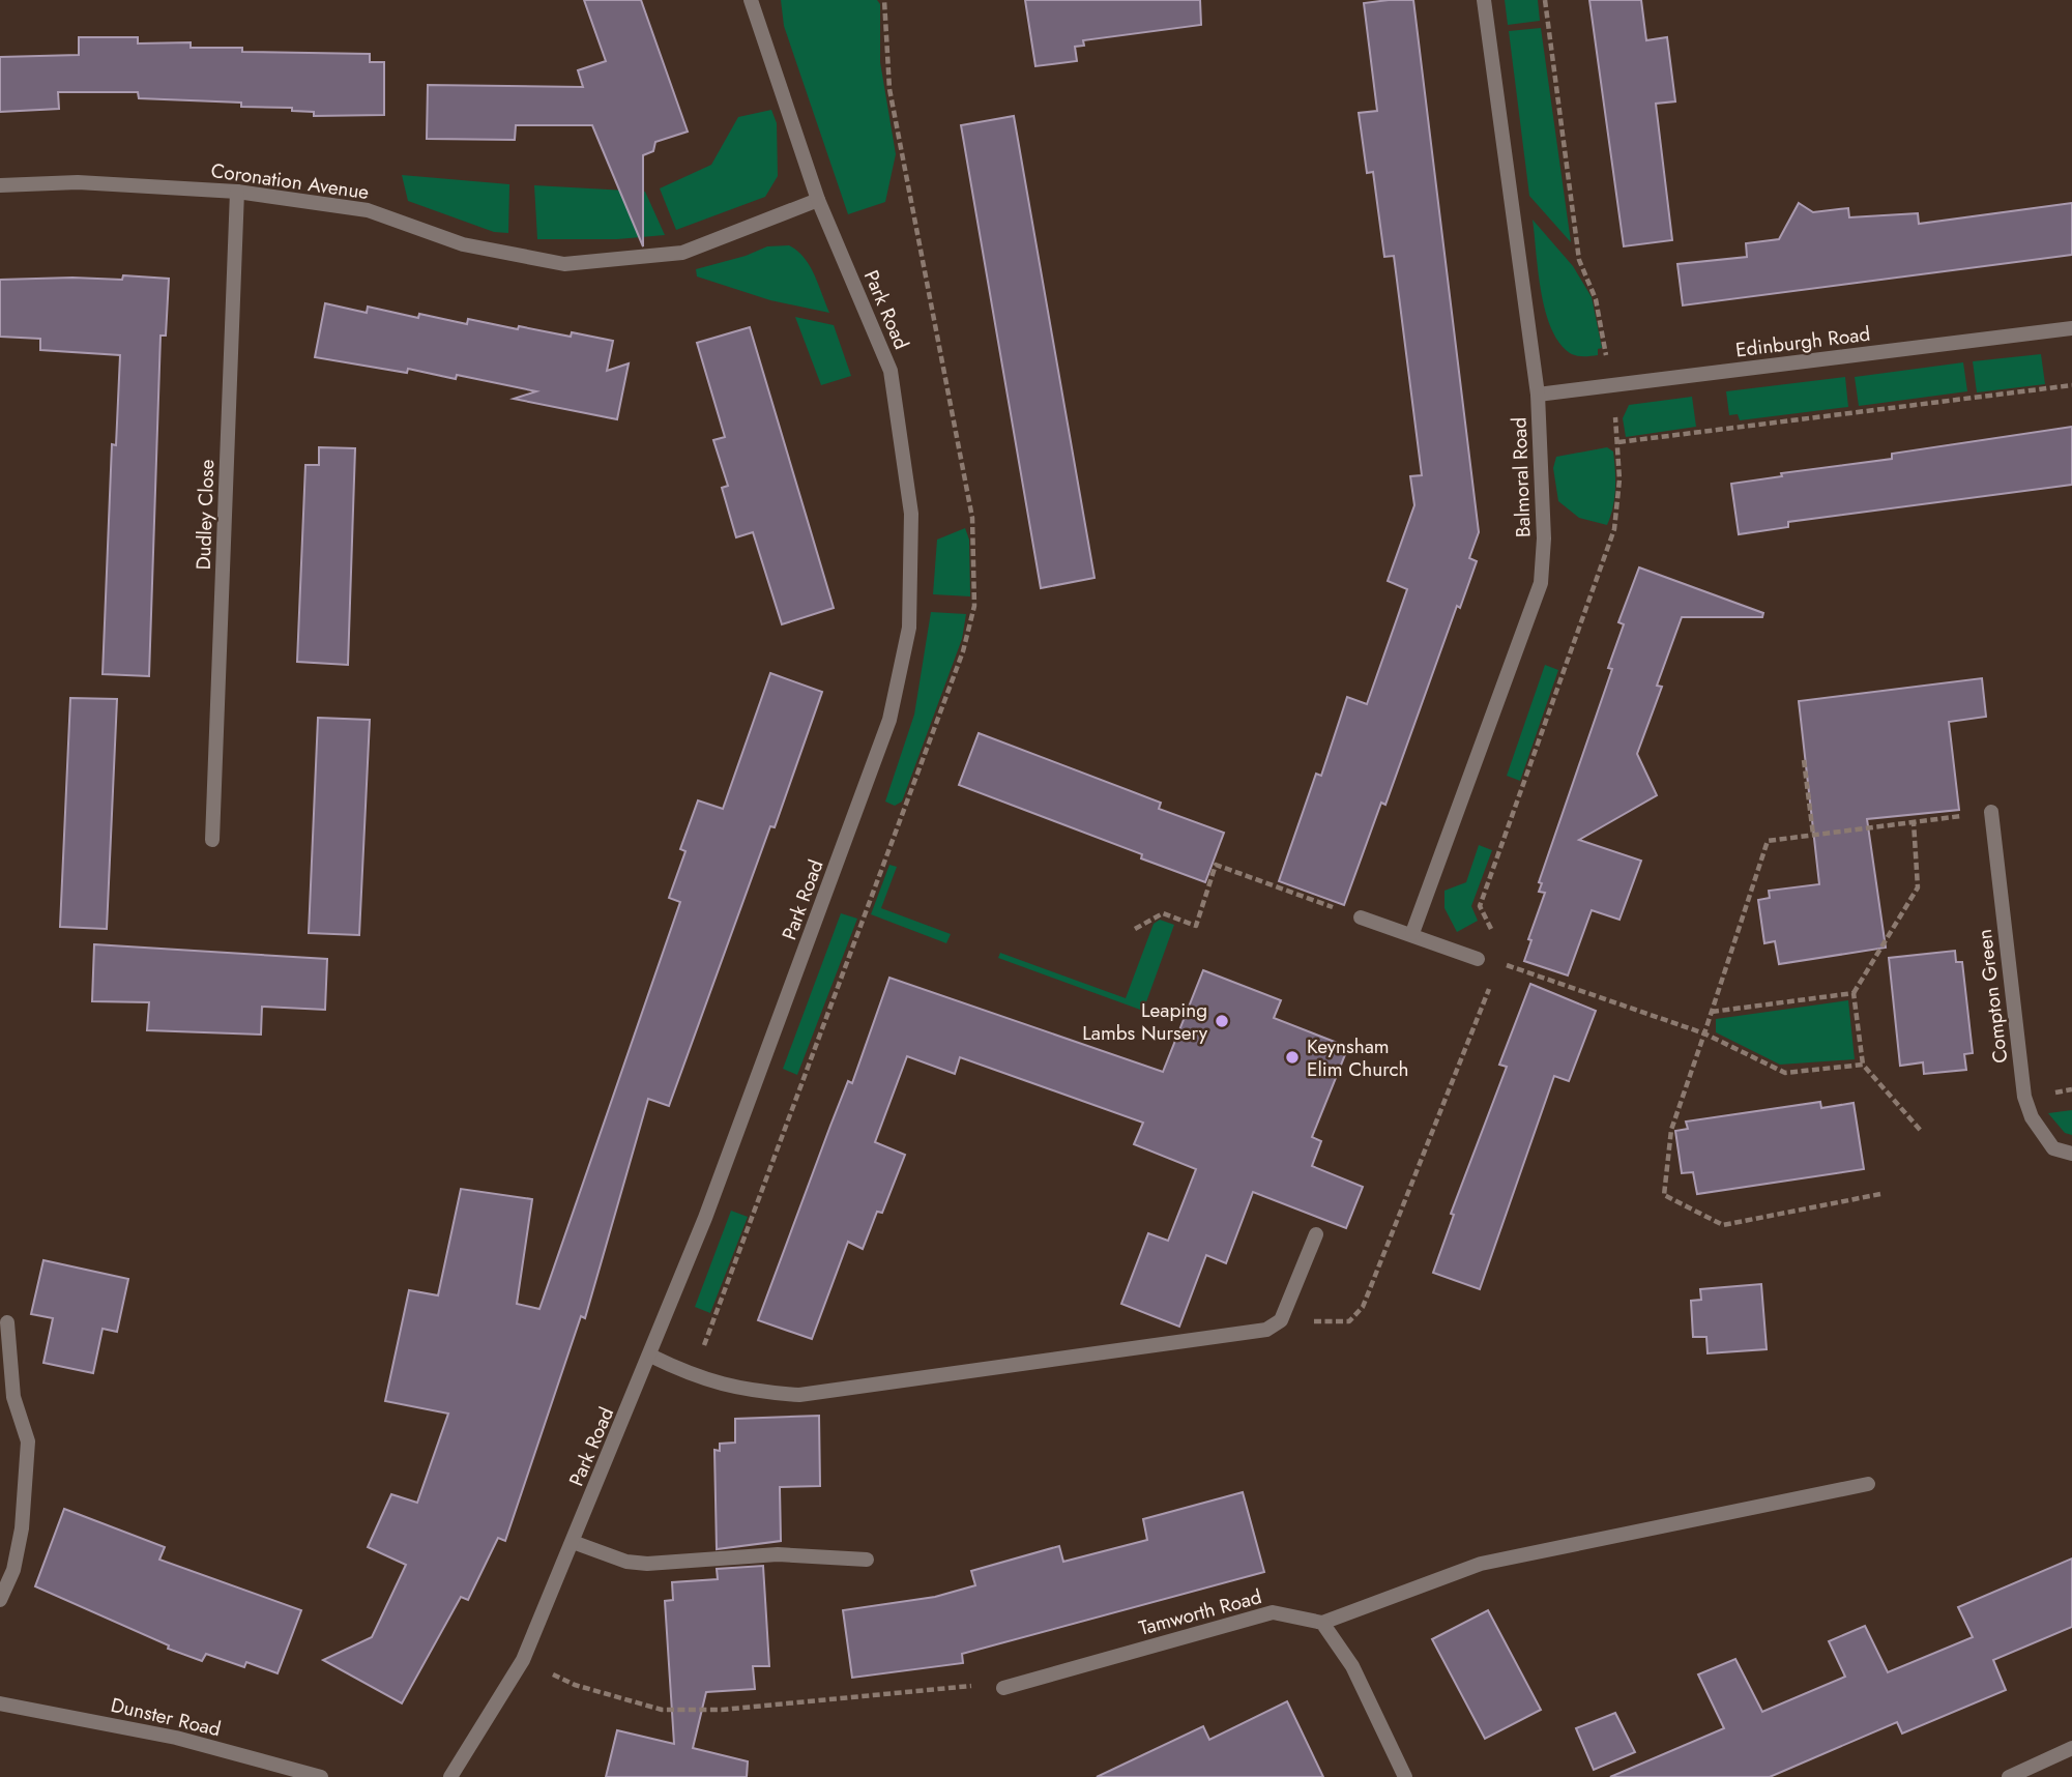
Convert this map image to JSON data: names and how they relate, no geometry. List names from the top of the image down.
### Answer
{
  "streets": {
    "street": [
      "Coronation Avenue",
      "Park Road",
      "Edinburgh Road",
      "Balmoral Road",
      "Dudley Close",
      "Compton Green",
      "Tamworth Road",
      "Dunster Road"
    ]
  },
  "crossings": [
    ["Coronation Avenue", "Park Road"],
    ["Coronation Avenue", "Dudley Close"],
    ["Edinburgh Road", "Balmoral Road"]
  ],
  "places": ["Leaping Lambs Nursery", "Keynsham Elim Church"]
}
